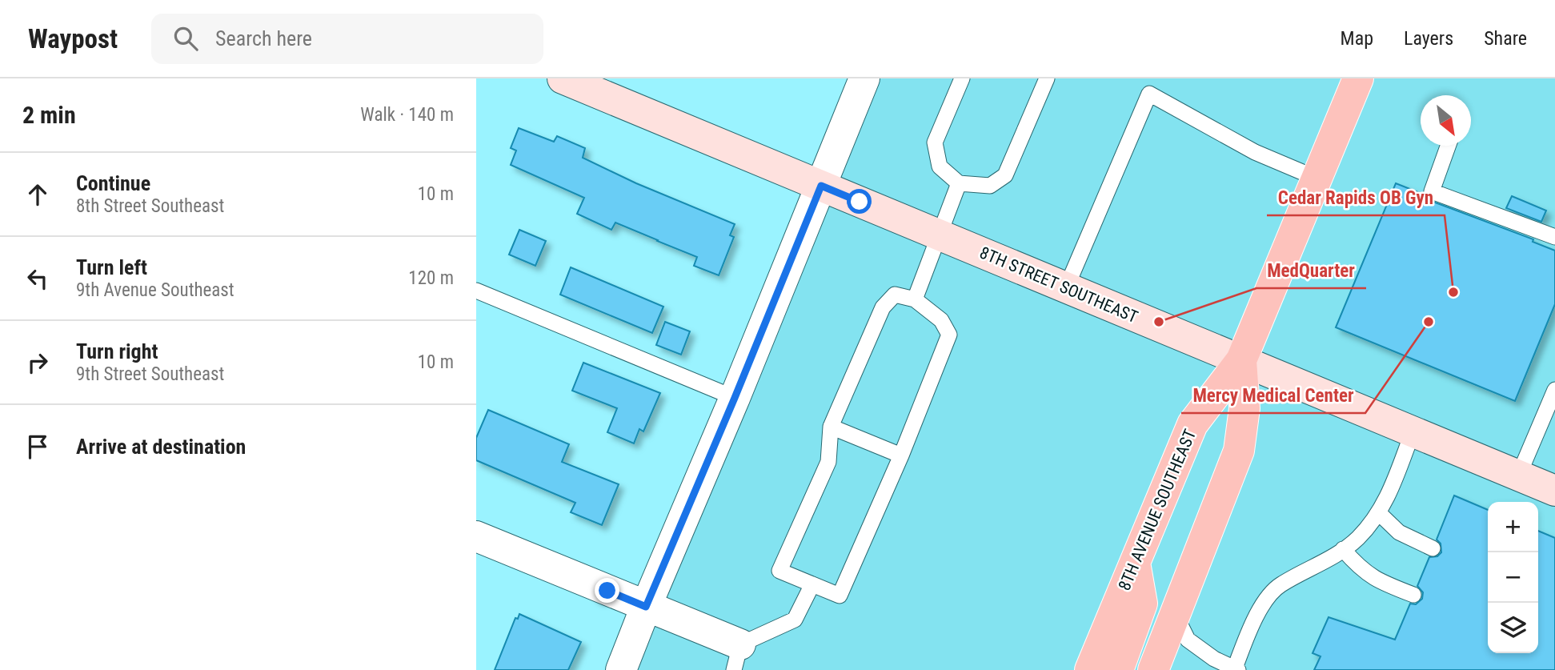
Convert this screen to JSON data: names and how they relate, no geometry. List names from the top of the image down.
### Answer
{
  "streets": {
    "main road": ["8TH STREET SOUTHEAST", "8TH AVENUE SOUTHEAST"]
  },
  "crossings": [
    ["8TH STREET SOUTHEAST", "8TH AVENUE SOUTHEAST"]
  ],
  "places": ["Cedar Rapids OB Gyn", "MedQuarter", "Mercy Medical Center"],
  "north": "bottom right",
  "page": {
    "header": "Waypost",
    "search": "Search here",
    "nav": ["Map", "Layers", "Share"],
    "heading": ["2 min", "Walk · 140 m"],
    "list": [
      ["Continue", "8th Street Southeast", "10 m"],
      ["Turn left", "9th Avenue Southeast", "120 m"],
      ["Turn right", "9th Street Southeast", "10 m"],
      "Arrive at destination"
    ],
    "map_buttons": ["+", "−"]
  }
}
